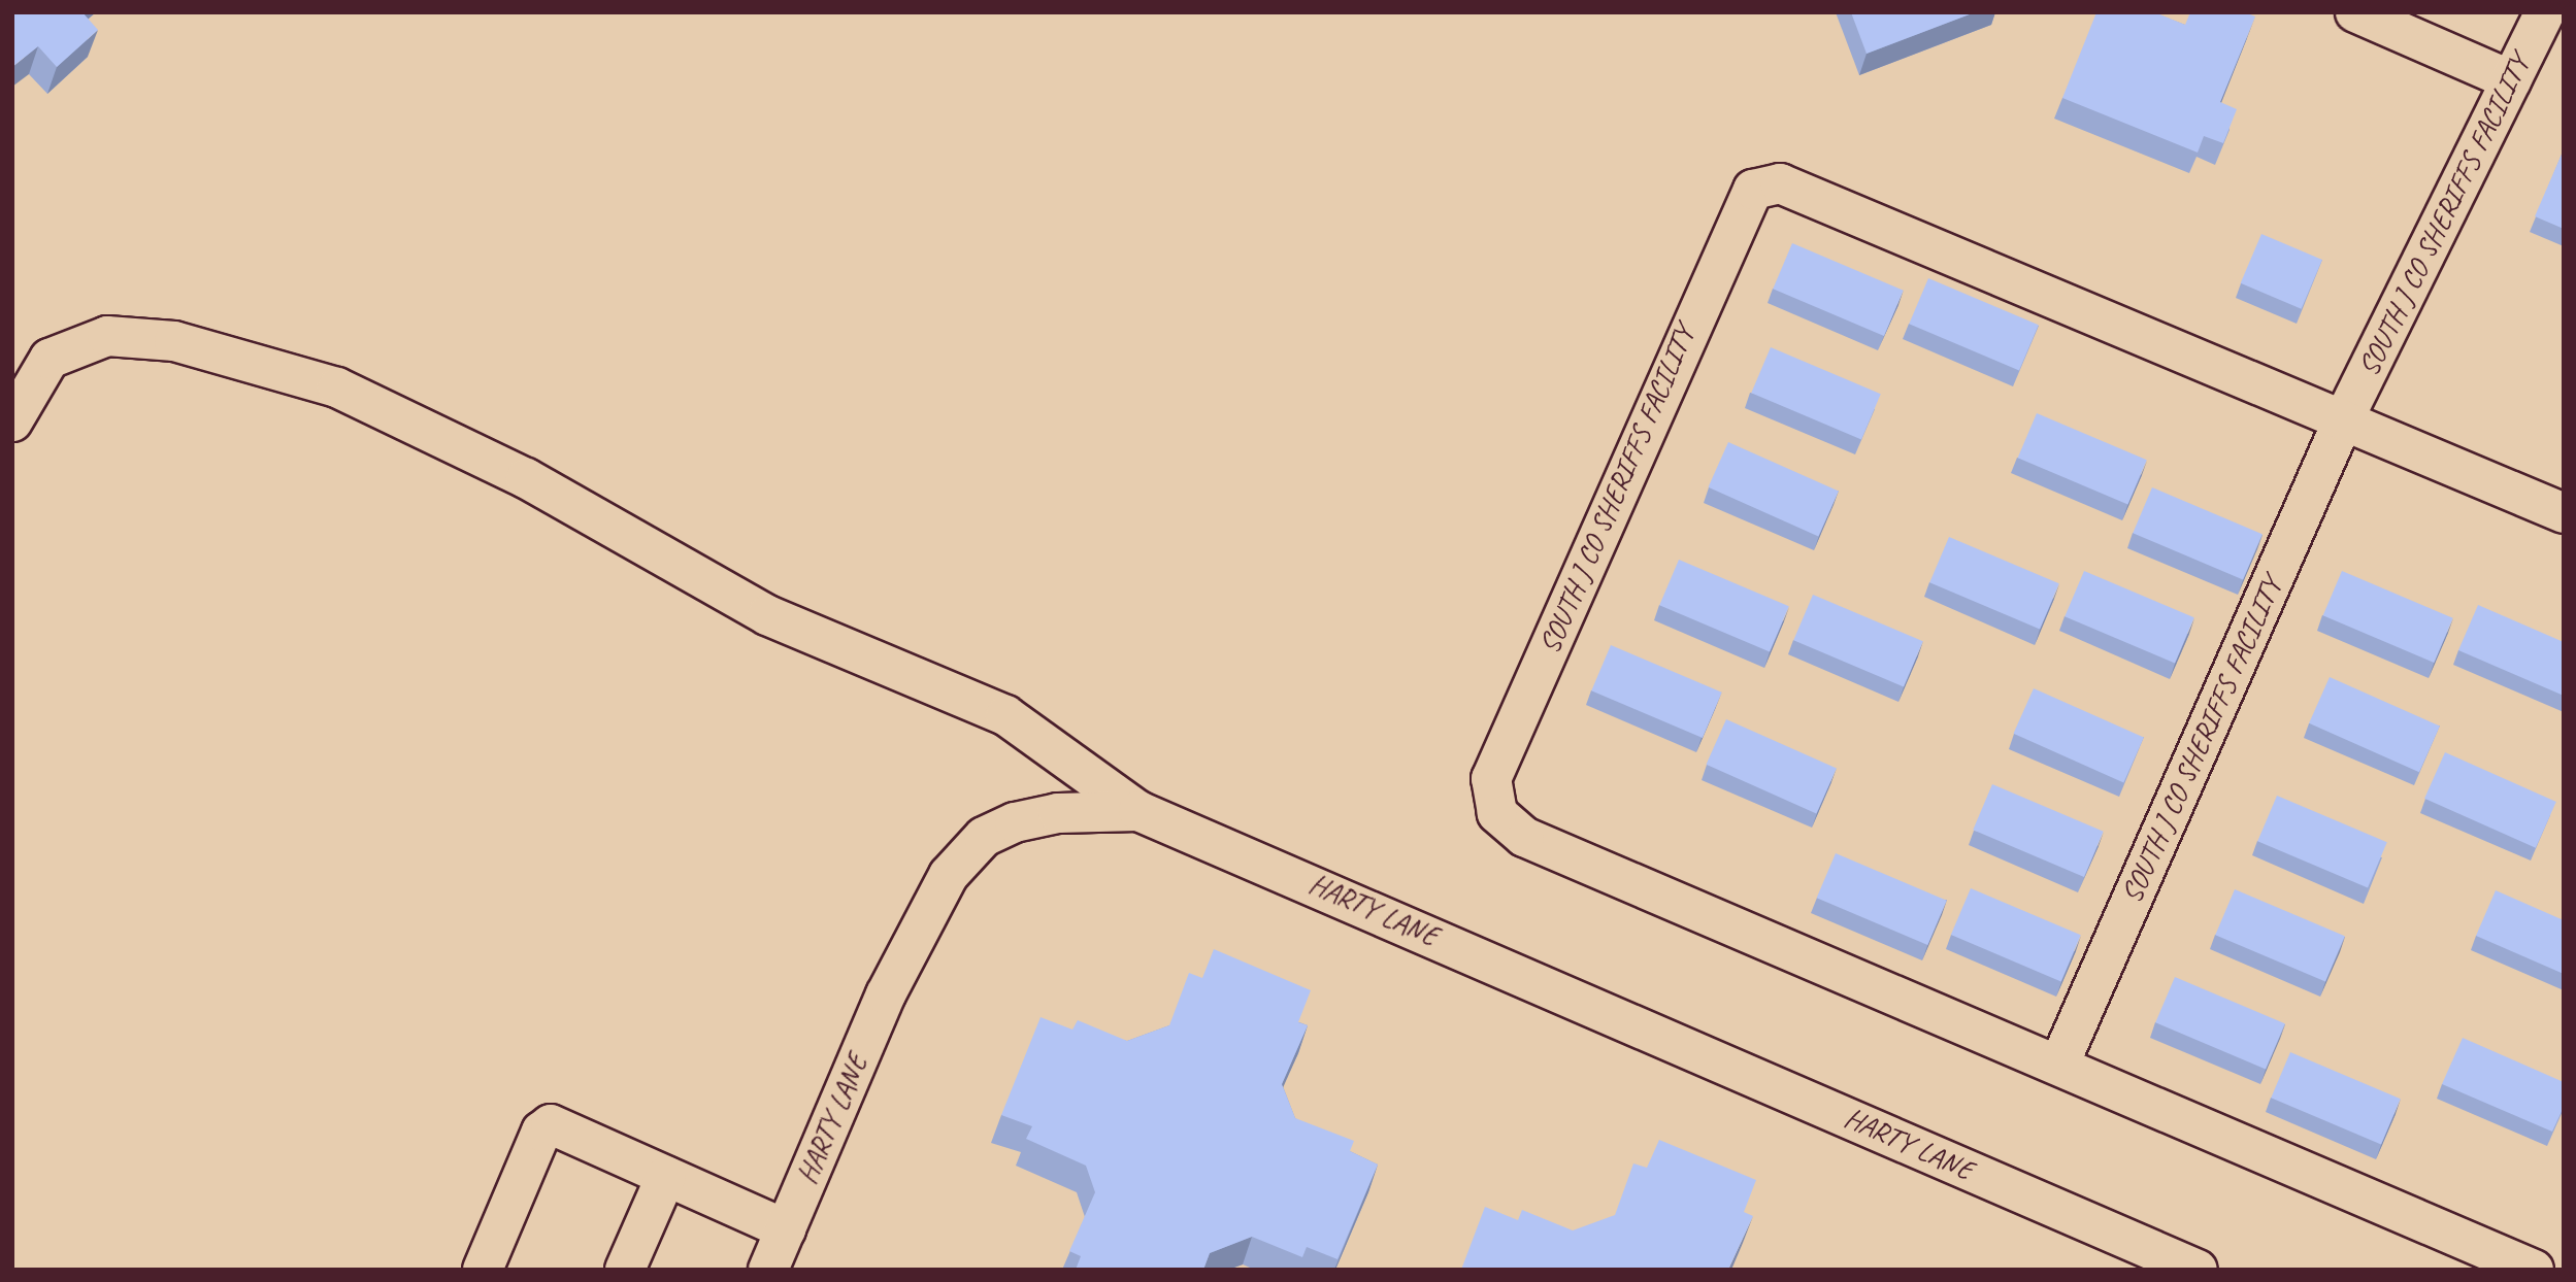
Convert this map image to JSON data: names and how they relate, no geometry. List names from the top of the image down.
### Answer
{
  "streets": {
    "street": ["SOUTH J CO SHERIFFS FACILITY", "HARTY LANE"]
  }
}
